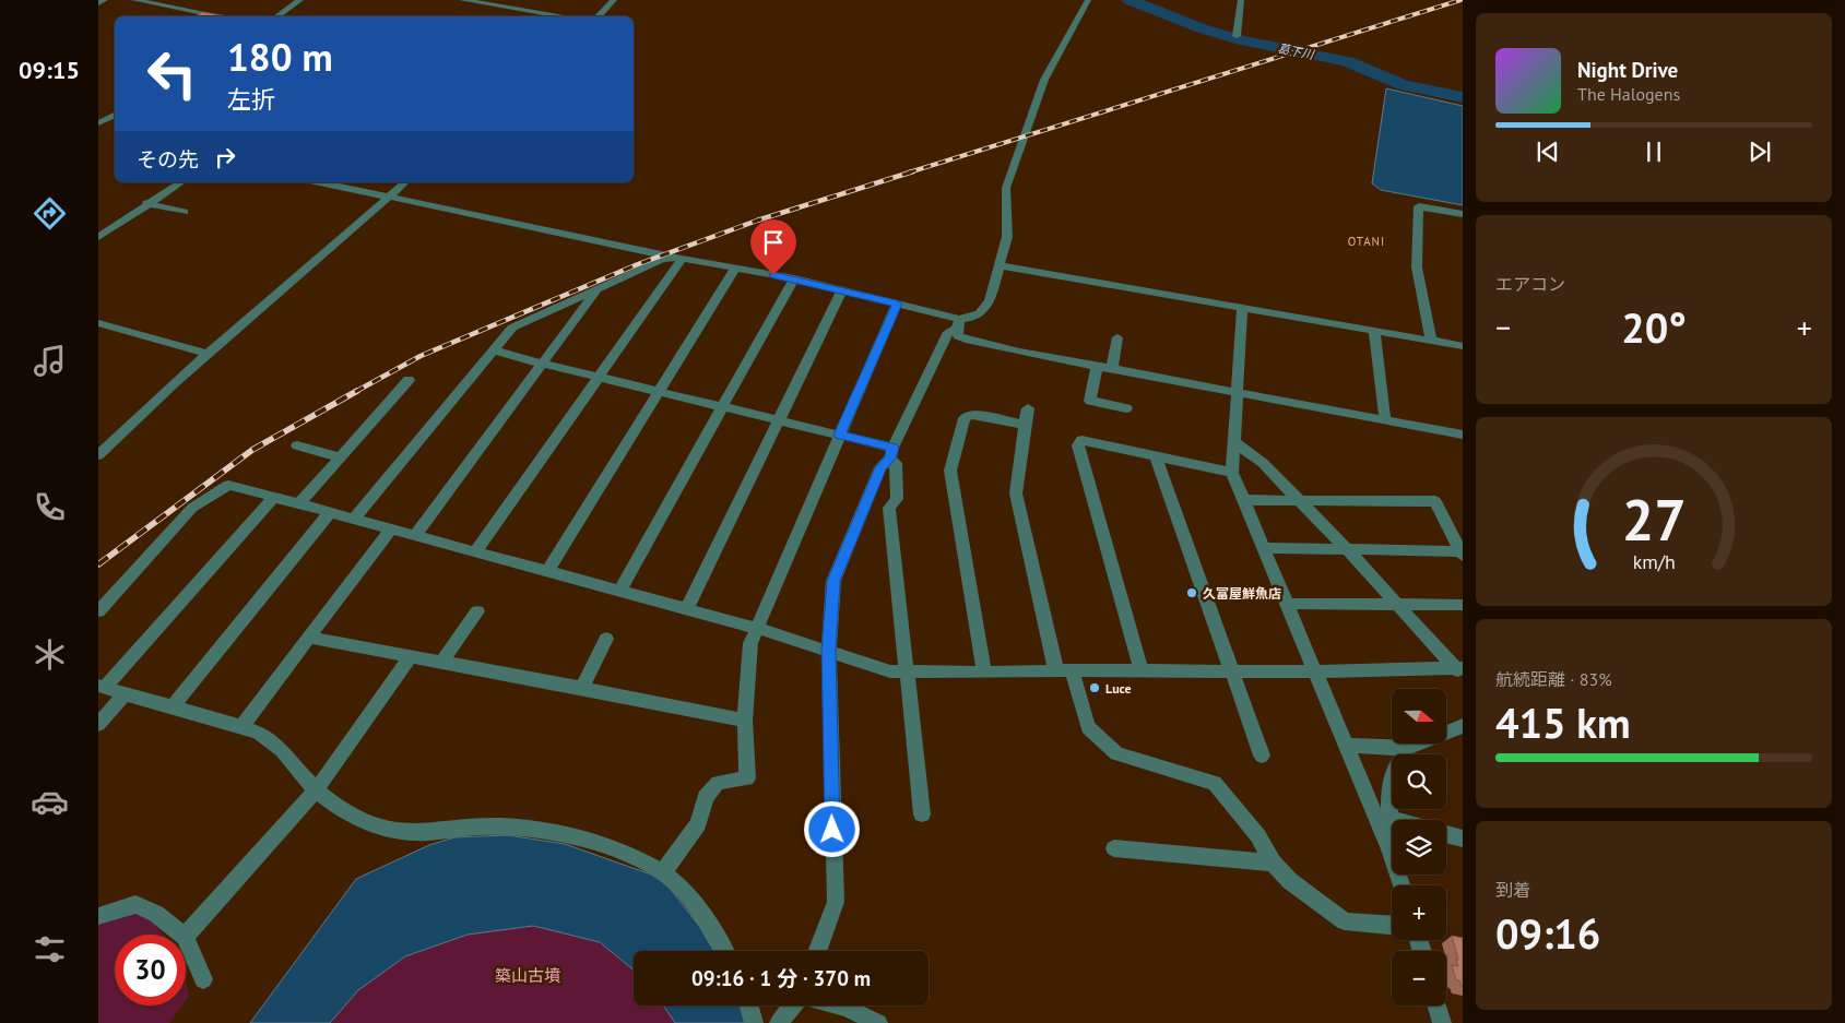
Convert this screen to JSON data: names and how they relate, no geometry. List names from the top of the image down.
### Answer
{
  "districts": ["OTANI"],
  "water": ["葛下川"],
  "parks": ["築山古墳"],
  "places": ["久富屋鮮魚店", "Luce"],
  "north": "right",
  "page": {
    "tabs": "09:15",
    "turn": ["180 m", "左折"],
    "song": ["Night Drive", "The Halogens"],
    "then": "その先",
    "tile": [
      "エアコン",
      ["航続距離 · 83%", "415 km"],
      ["到着", "09:16"]
    ],
    "heat": ["−", "20°", "+"],
    "map_buttons": ["+", "−"],
    "limit": "30",
    "trip": "09:16 · 1 分 · 370 m",
    "gauge": ["27", "km/h"]
  }
}
